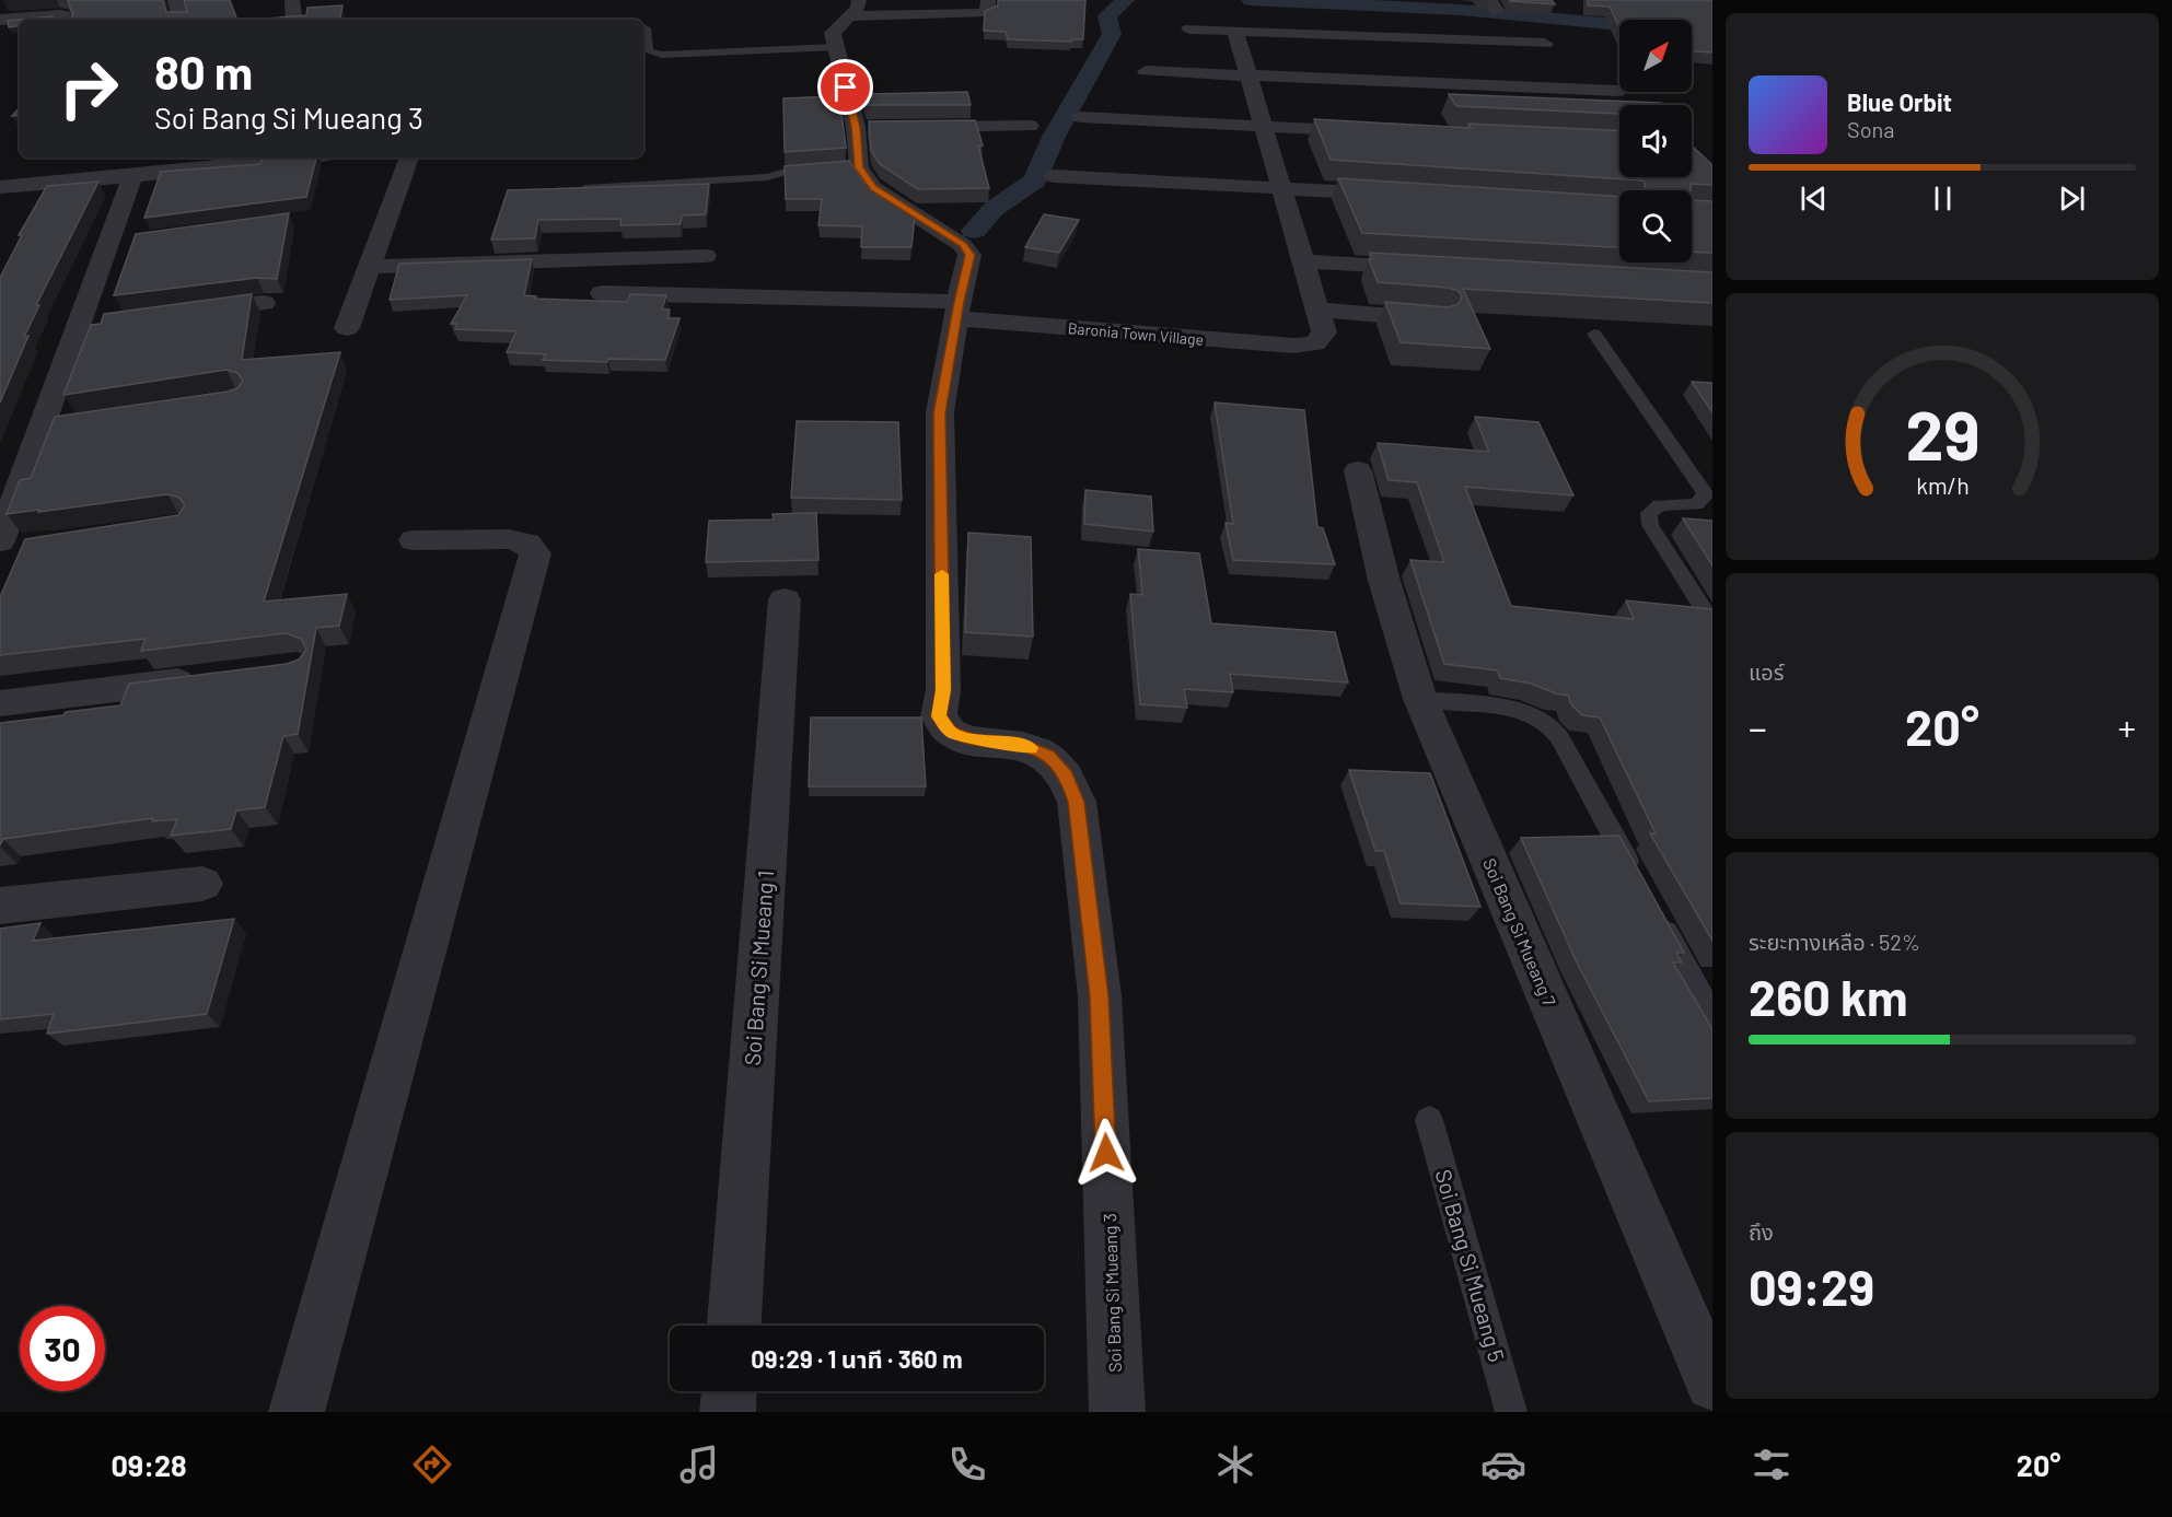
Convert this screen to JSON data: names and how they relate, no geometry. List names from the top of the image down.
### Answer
{
  "streets": {
    "street": [
      "Baronia Town Village",
      "Soi Bang Si Mueang 7",
      "Soi Bang Si Mueang 1",
      "Soi Bang Si Mueang 3"
    ],
    "lane": ["Soi Bang Si Mueang 5"]
  },
  "crossings": [
    ["Baronia Town Village", "Soi Bang Si Mueang 3"]
  ],
  "north": "top right",
  "page": {
    "turn": ["80 m", "Soi Bang Si Mueang 3"],
    "song": ["Blue Orbit", "Sona"],
    "tile": [
      "แอร์",
      ["ระยะทางเหลือ · 52%", "260 km"],
      ["ถึง", "09:29"]
    ],
    "heat": ["−", "20°", "+"],
    "limit": "30",
    "trip": "09:29 · 1 นาที · 360 m",
    "tabs": ["09:28", "20°"],
    "gauge": ["29", "km/h"]
  }
}
